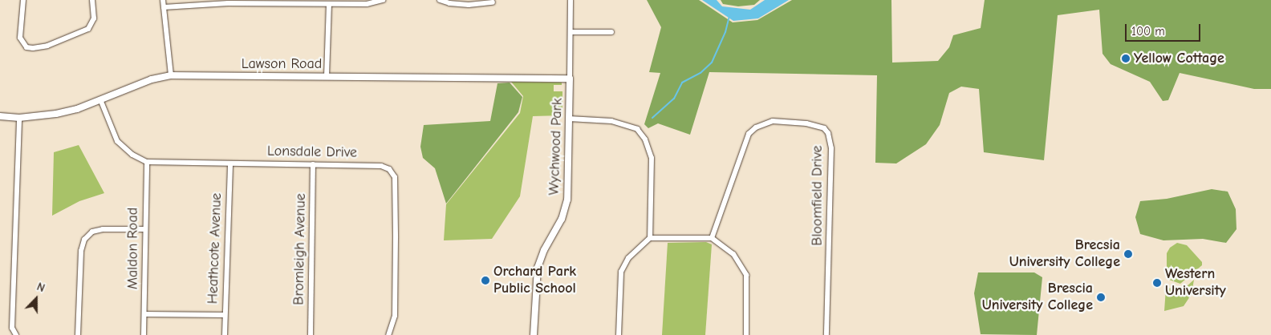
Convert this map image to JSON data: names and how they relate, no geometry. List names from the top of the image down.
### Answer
{
  "streets": {
    "street": [
      "Lawson Road",
      "Wychwood Park",
      "Lonsdale Drive",
      "Bloomfield Drive",
      "Maldon Road",
      "Heathcote Avenue",
      "Bromleigh Avenue"
    ]
  },
  "crossings": [
    ["Lawson Road", "Wychwood Park"],
    ["Lawson Road", "Lonsdale Drive"],
    ["Lonsdale Drive", "Maldon Road"],
    ["Lonsdale Drive", "Heathcote Avenue"],
    ["Lonsdale Drive", "Bromleigh Avenue"]
  ],
  "places": [
    "Yellow Cottage",
    "Brecsia University College",
    "Orchard Park Public School",
    "Western University",
    "Brescia University College"
  ],
  "scale_bar": "100 m",
  "north": "top"
}
